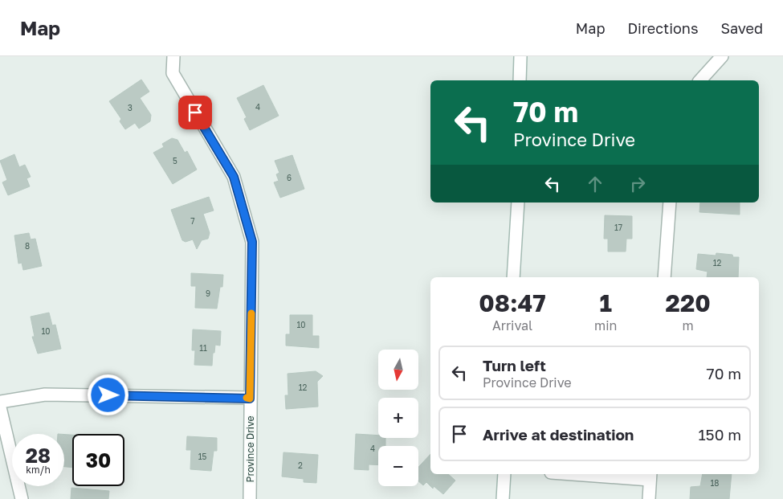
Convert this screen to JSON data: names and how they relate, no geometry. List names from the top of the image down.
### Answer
{
  "streets": {
    "street": ["Province Drive"]
  },
  "house_numbers": [
    "4",
    "3",
    "5",
    "6",
    "7",
    "17",
    "8",
    "12",
    "9",
    "10",
    "10",
    "11",
    "12",
    "4",
    "15",
    "2",
    "18"
  ],
  "north": "bottom",
  "page": {
    "header": "Map",
    "nav": ["Map", "Directions", "Saved"],
    "turn": ["70 m", "Province Drive"],
    "eta": [
      "08:47",
      "Arrival",
      "1",
      "min",
      "220",
      "m"
    ],
    "list": [
      {
        "name": "Turn left",
        "note": "Province Drive",
        "value": "70 m"
      },
      {
        "name": "Arrive at destination",
        "value": "150 m"
      }
    ],
    "map_buttons": ["+", "−"],
    "speed": "28 km/h",
    "limit": "30"
  }
}
